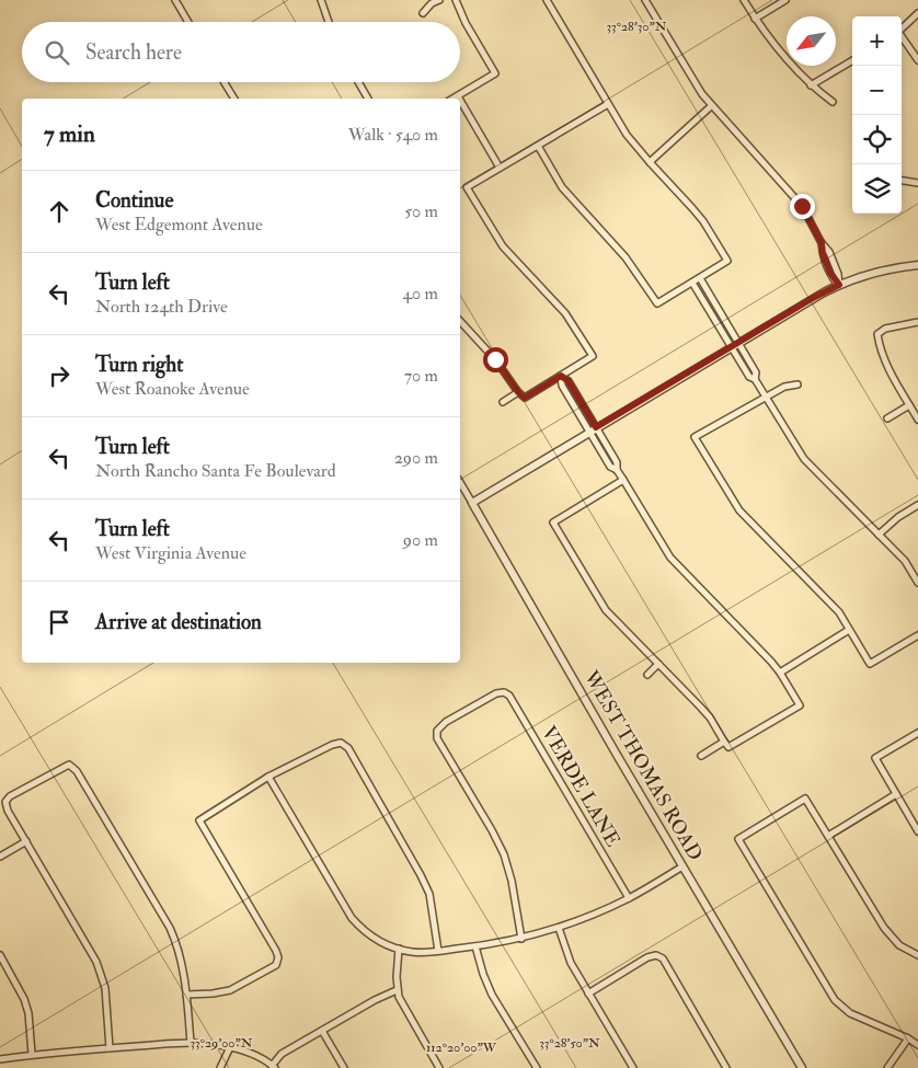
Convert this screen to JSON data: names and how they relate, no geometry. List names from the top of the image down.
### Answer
{
  "streets": {
    "street": ["WEST THOMAS ROAD", "VERDE LANE"]
  },
  "north": "bottom left",
  "page": {
    "map_buttons": ["+", "−"],
    "search": "Search here",
    "heading": ["7 min", "Walk · 540 m"],
    "list": [
      ["Continue", "West Edgemont Avenue", "50 m"],
      ["Turn left", "North 124th Drive", "40 m"],
      ["Turn right", "West Roanoke Avenue", "70 m"],
      ["Turn left", "North Rancho Santa Fe Boulevard", "290 m"],
      ["Turn left", "West Virginia Avenue", "90 m"],
      "Arrive at destination"
    ]
  },
  "coordinates": [
    "33°28'30\"N",
    "33°29'00\"N",
    "33°28'50\"N",
    "112°20'00\"W"
  ]
}
